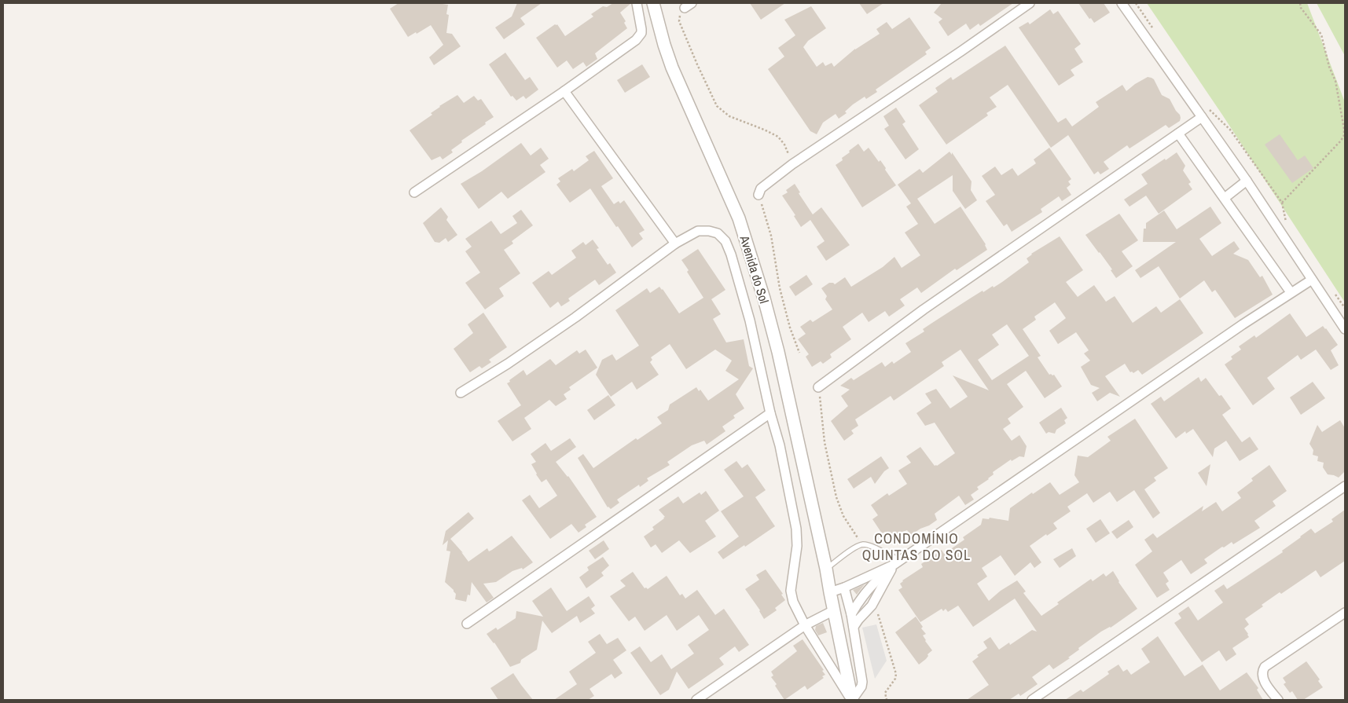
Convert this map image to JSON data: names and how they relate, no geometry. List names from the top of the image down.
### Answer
{
  "streets": {
    "street": ["Avenida do Sol"]
  },
  "districts": ["CONDOMÍNIO QUINTAS DO SOL"]
}
